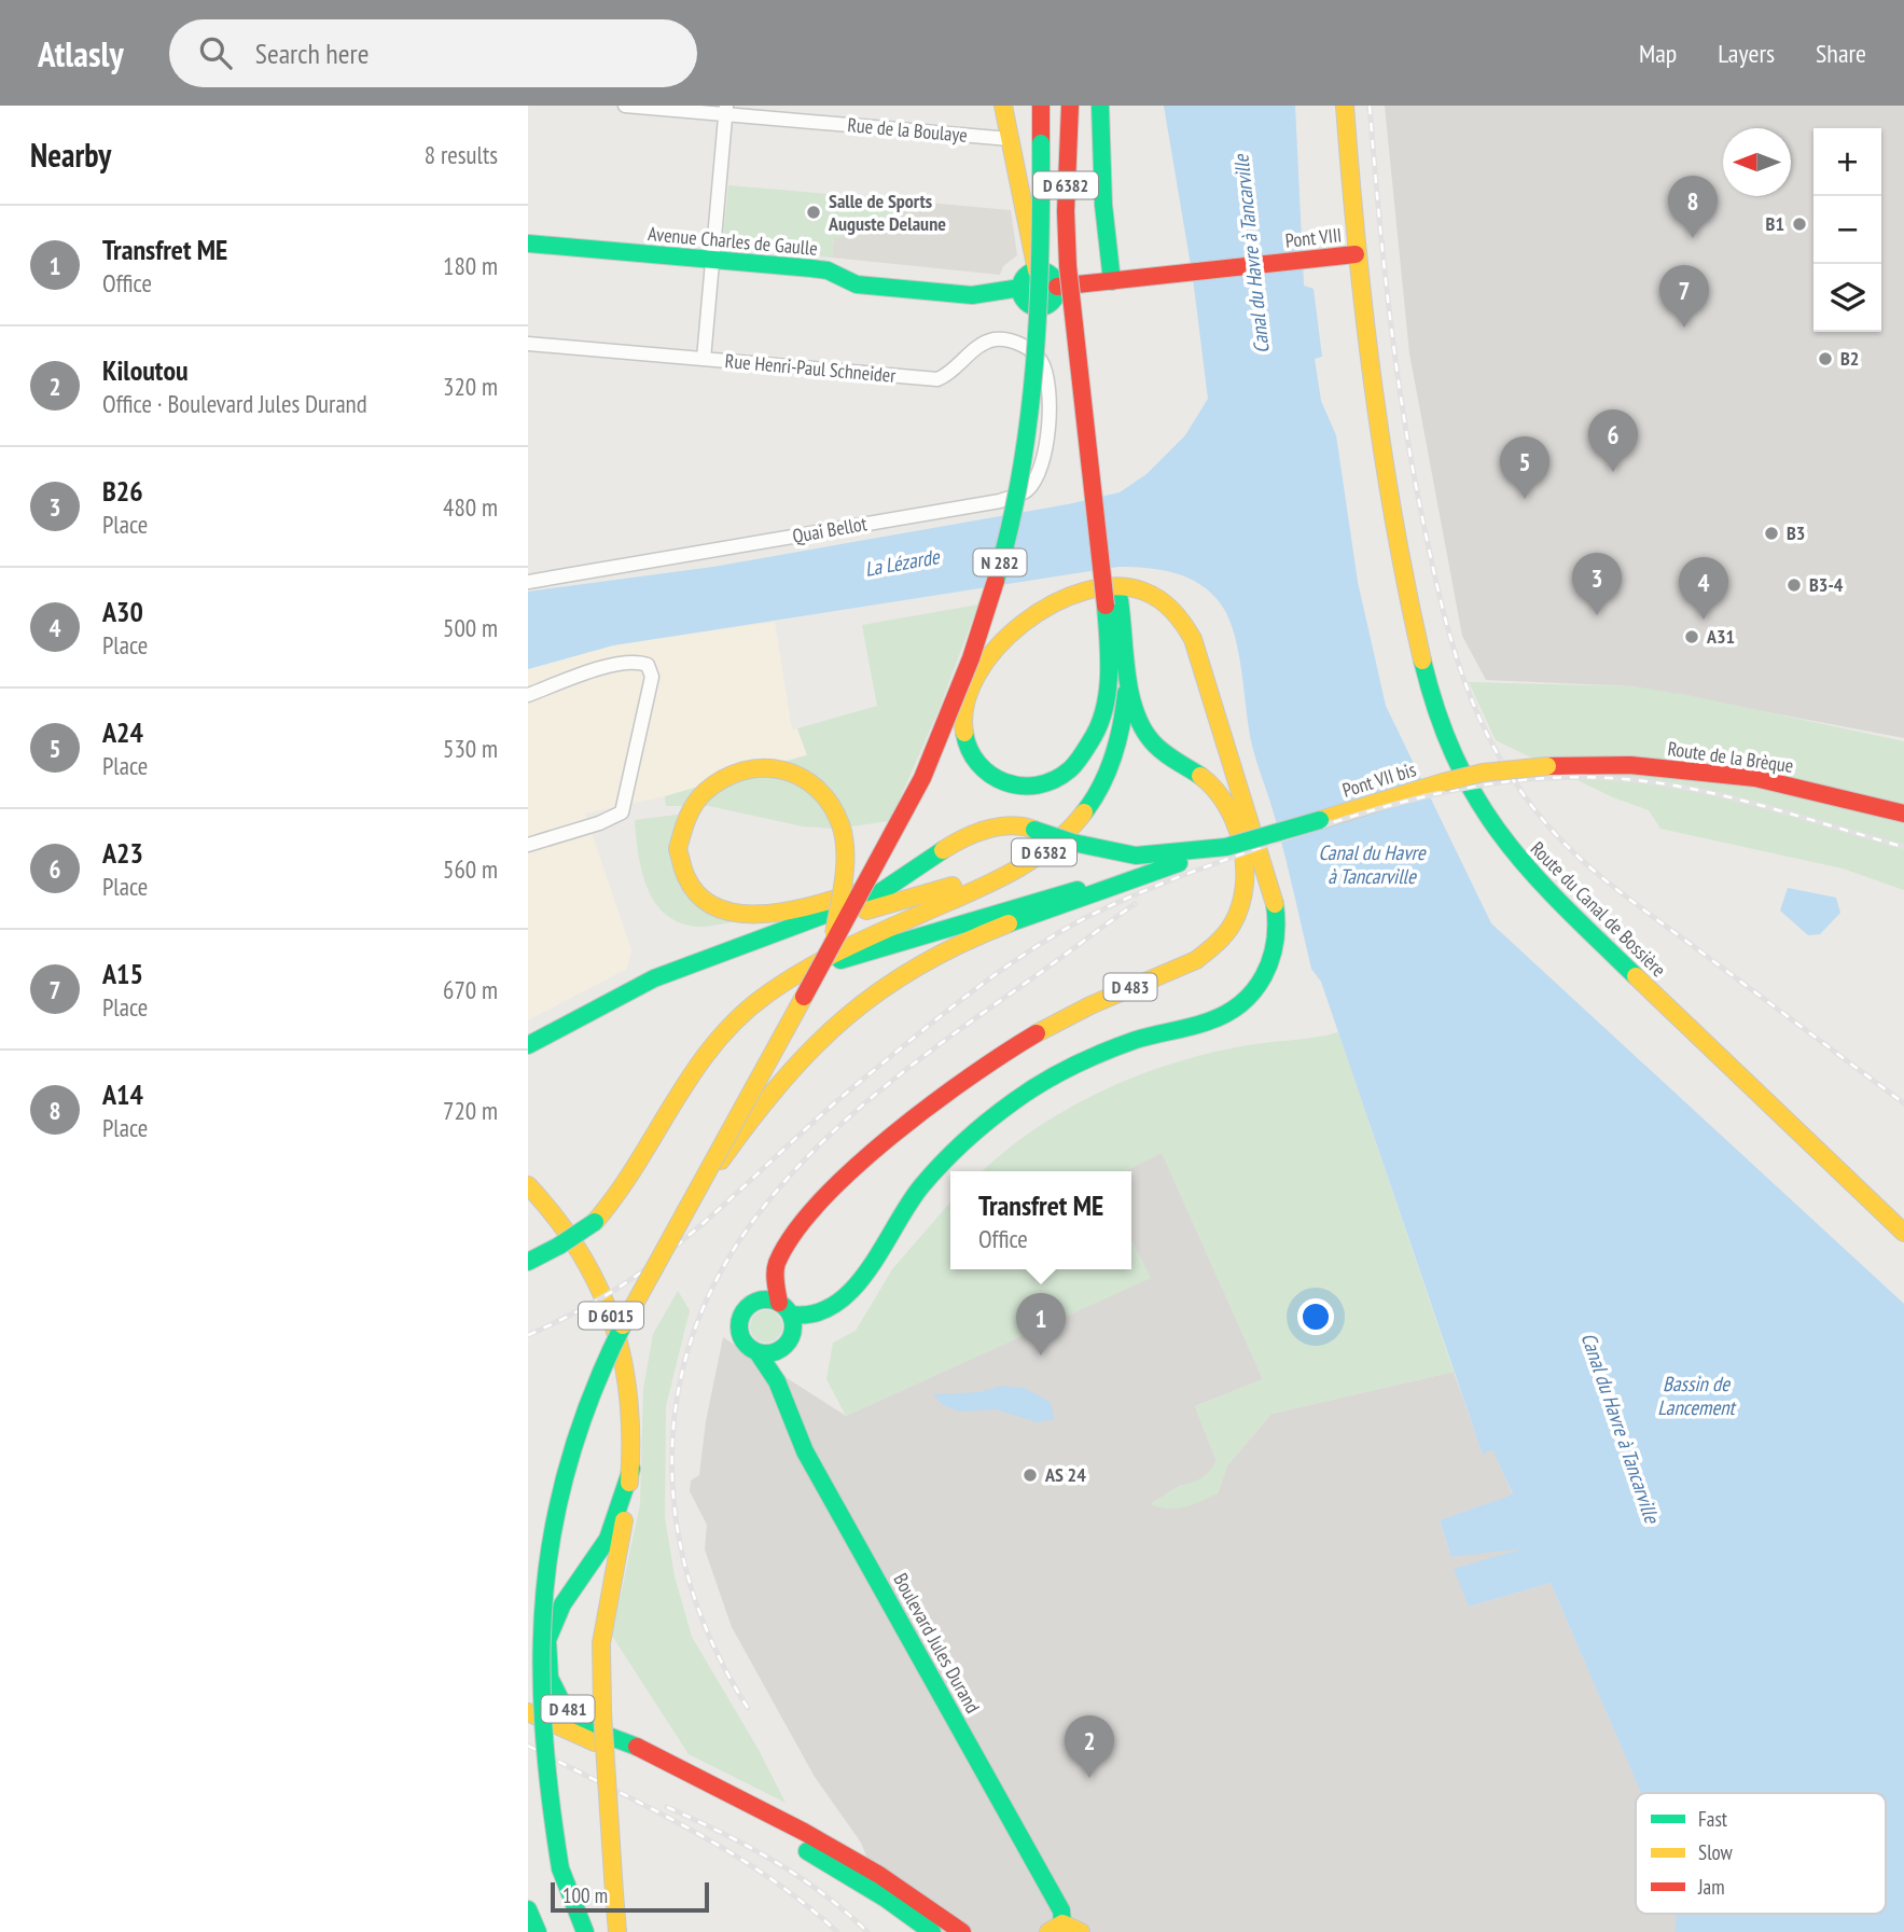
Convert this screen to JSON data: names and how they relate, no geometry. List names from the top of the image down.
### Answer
{
  "streets": {
    "main road": [
      "D 6382",
      "Pont VIII",
      "Avenue Charles de Gaulle",
      "N 282",
      "Route de la Brèque",
      "Pont VII bis",
      "Route du Canal de Bossière",
      "D 483",
      "D 6015",
      "Boulevard Jules Durand",
      "D 481"
    ],
    "street": ["Rue de la Boulaye", "Rue Henri-Paul Schneider", "Quai Bellot"]
  },
  "crossings": [
    ["D 6382", "D 483"],
    ["Pont VIII", "Route du Canal de Bossière"],
    ["Rue Henri-Paul Schneider", "Quai Bellot"],
    ["Route de la Brèque", "Pont VII bis"],
    ["D 483", "Boulevard Jules Durand"],
    ["D 6015", "D 481"]
  ],
  "water": ["Canal du Havre à Tancarville", "La Lézarde", "Bassin de Lancement"],
  "places": [
    "Salle de Sports Auguste Delaune",
    "B1",
    "B2",
    "B3",
    "B3-4",
    "A31",
    "AS 24"
  ],
  "legend": ["Fast", "Slow", "Jam"],
  "scale_bar": "100 m",
  "north": "left",
  "page": {
    "header": "Atlasly",
    "search": "Search here",
    "nav": ["Map", "Layers", "Share"],
    "heading": ["Nearby", "8 results"],
    "map_buttons": ["+", "−"],
    "pins": [
      "8",
      "7",
      "6",
      "5",
      "3",
      "4",
      "1",
      "2"
    ],
    "list": [
      {
        "mark": "1",
        "name": "Transfret ME",
        "note": "Office",
        "value": "180 m"
      },
      {
        "mark": "2",
        "name": "Kiloutou",
        "note": "Office · Boulevard Jules Durand",
        "value": "320 m"
      },
      {
        "mark": "3",
        "name": "B26",
        "note": "Place",
        "value": "480 m"
      },
      {
        "mark": "4",
        "name": "A30",
        "note": "Place",
        "value": "500 m"
      },
      {
        "mark": "5",
        "name": "A24",
        "note": "Place",
        "value": "530 m"
      },
      {
        "mark": "6",
        "name": "A23",
        "note": "Place",
        "value": "560 m"
      },
      {
        "mark": "7",
        "name": "A15",
        "note": "Place",
        "value": "670 m"
      },
      {
        "mark": "8",
        "name": "A14",
        "note": "Place",
        "value": "720 m"
      }
    ],
    "popup": ["Transfret ME", "Office"],
    "scale": "100 m"
  }
}
